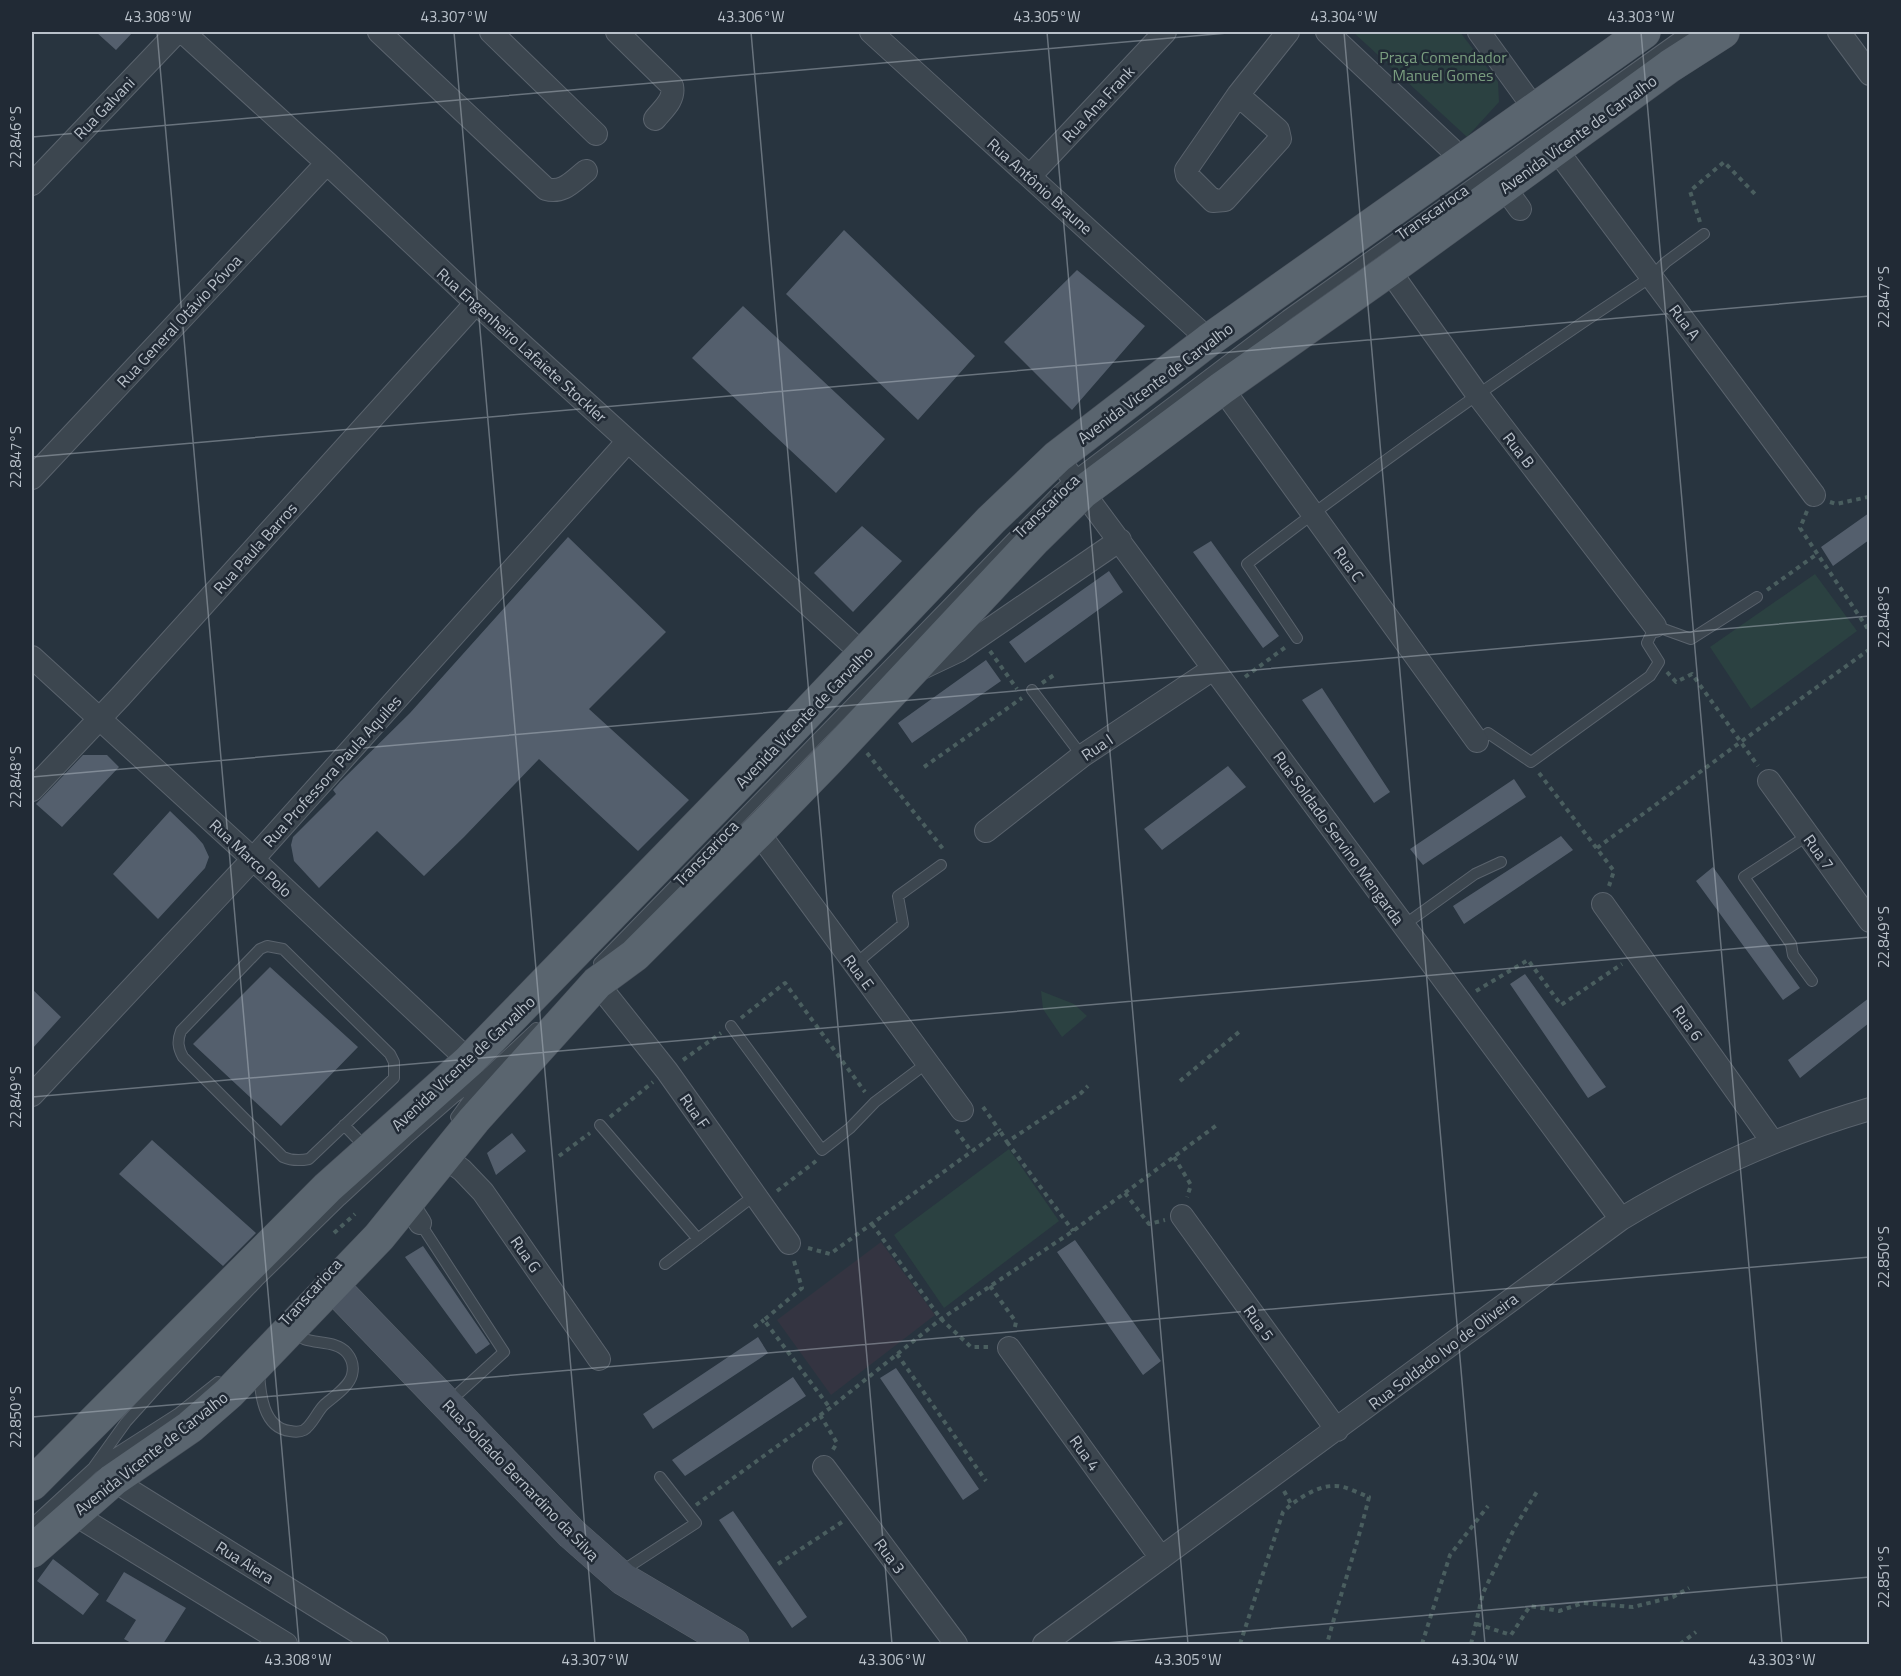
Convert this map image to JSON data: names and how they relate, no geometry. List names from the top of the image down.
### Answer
{
  "streets": {
    "main road": ["Avenida Vicente de Carvalho"],
    "street": [
      "Rua Ana Frank",
      "Rua Galvani",
      "Rua Antônio Braune",
      "Rua General Otávio Póvoa",
      "Rua A",
      "Rua Engenheiro Lafaiete Stockler",
      "Rua B",
      "Rua Paula Barros",
      "Rua C",
      "Rua I",
      "Rua Professora Paula Aquiles",
      "Rua Soldado Servino Mengarda",
      "Rua 7",
      "Rua Marco Polo",
      "Rua E",
      "Rua 6",
      "Rua F",
      "Rua G",
      "Rua 5",
      "Rua Soldado Ivo de Oliveira",
      "Rua 4",
      "Rua Soldado Bernardino da Silva",
      "Rua 3",
      "Rua Aiera"
    ],
    "lane": ["Transcarioca"]
  },
  "crossings": [
    ["Rua Ana Frank", "Rua Antônio Braune"],
    ["Avenida Vicente de Carvalho", "Rua Antônio Braune"],
    ["Avenida Vicente de Carvalho", "Transcarioca"],
    ["Avenida Vicente de Carvalho", "Rua A"],
    ["Avenida Vicente de Carvalho", "Rua Engenheiro Lafaiete Stockler"],
    ["Avenida Vicente de Carvalho", "Rua B"],
    ["Avenida Vicente de Carvalho", "Rua C"],
    ["Avenida Vicente de Carvalho", "Rua Soldado Servino Mengarda"],
    ["Avenida Vicente de Carvalho", "Rua Marco Polo"],
    ["Avenida Vicente de Carvalho", "Rua E"],
    ["Avenida Vicente de Carvalho", "Rua F"],
    ["Avenida Vicente de Carvalho", "Rua G"],
    ["Avenida Vicente de Carvalho", "Rua Soldado Bernardino da Silva"],
    ["Avenida Vicente de Carvalho", "Rua Aiera"],
    ["Transcarioca", "Rua Soldado Servino Mengarda"],
    ["Transcarioca", "Rua F"],
    ["Transcarioca", "Rua Soldado Bernardino da Silva"],
    ["Rua General Otávio Póvoa", "Rua Engenheiro Lafaiete Stockler"],
    ["Rua Engenheiro Lafaiete Stockler", "Rua Paula Barros"],
    ["Rua Engenheiro Lafaiete Stockler", "Rua Professora Paula Aquiles"],
    ["Rua Paula Barros", "Rua Marco Polo"],
    ["Rua I", "Rua Soldado Servino Mengarda"],
    ["Rua Professora Paula Aquiles", "Rua Marco Polo"],
    ["Rua Soldado Servino Mengarda", "Rua Soldado Ivo de Oliveira"],
    ["Rua 6", "Rua Soldado Ivo de Oliveira"],
    ["Rua 5", "Rua Soldado Ivo de Oliveira"],
    ["Rua Soldado Ivo de Oliveira", "Rua 4"]
  ],
  "parks": ["Praça Comendador Manuel Gomes"],
  "coordinates": [
    "43.308°W",
    "43.307°W",
    "43.306°W",
    "43.305°W",
    "43.304°W",
    "43.303°W",
    "22.846°S",
    "22.847°S",
    "22.848°S",
    "22.849°S",
    "22.850°S",
    "22.851°S"
  ]
}
